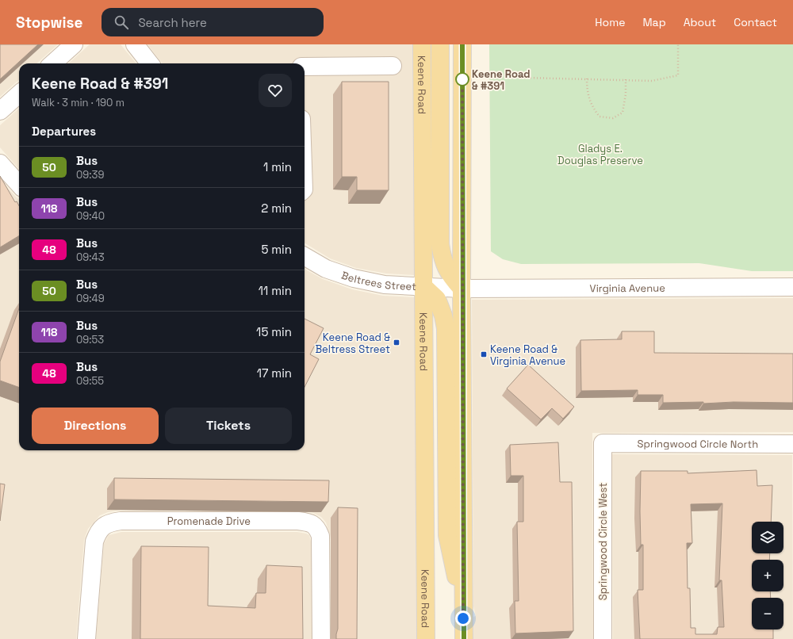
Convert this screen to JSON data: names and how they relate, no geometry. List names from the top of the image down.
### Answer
{
  "streets": {
    "main road": ["Keene Road"],
    "street": [
      "Beltrees Street",
      "Virginia Avenue",
      "Springwood Circle North",
      "Promenade Drive",
      "Springwood Circle West"
    ]
  },
  "crossings": [
    ["Keene Road", "Beltrees Street"],
    ["Beltrees Street", "Virginia Avenue"],
    ["Springwood Circle North", "Springwood Circle West"]
  ],
  "parks": ["Gladys E. Douglas Preserve"],
  "places": {
    "other": ["Keene Road & #391"],
    "transit": ["Keene Road & Beltress Street", "Keene Road & Virginia Avenue"]
  },
  "lines": ["bus line 50"],
  "page": {
    "header": "Stopwise",
    "search": "Search here",
    "nav": [
      "Home",
      "Map",
      "About",
      "Contact"
    ],
    "heading": [
      ["Keene Road & #391", "Walk · 3 min · 190 m"],
      "Departures"
    ],
    "list": [
      {
        "mark": "50",
        "name": "Bus",
        "note": "09:39",
        "value": "1 min"
      },
      {
        "mark": "118",
        "name": "Bus",
        "note": "09:40",
        "value": "2 min"
      },
      {
        "mark": "48",
        "name": "Bus",
        "note": "09:43",
        "value": "5 min"
      },
      {
        "mark": "50",
        "name": "Bus",
        "note": "09:49",
        "value": "11 min"
      },
      {
        "mark": "118",
        "name": "Bus",
        "note": "09:53",
        "value": "15 min"
      },
      {
        "mark": "48",
        "name": "Bus",
        "note": "09:55",
        "value": "17 min"
      }
    ],
    "buttons": ["Directions", "Tickets"],
    "map_buttons": ["+", "−"]
  }
}
